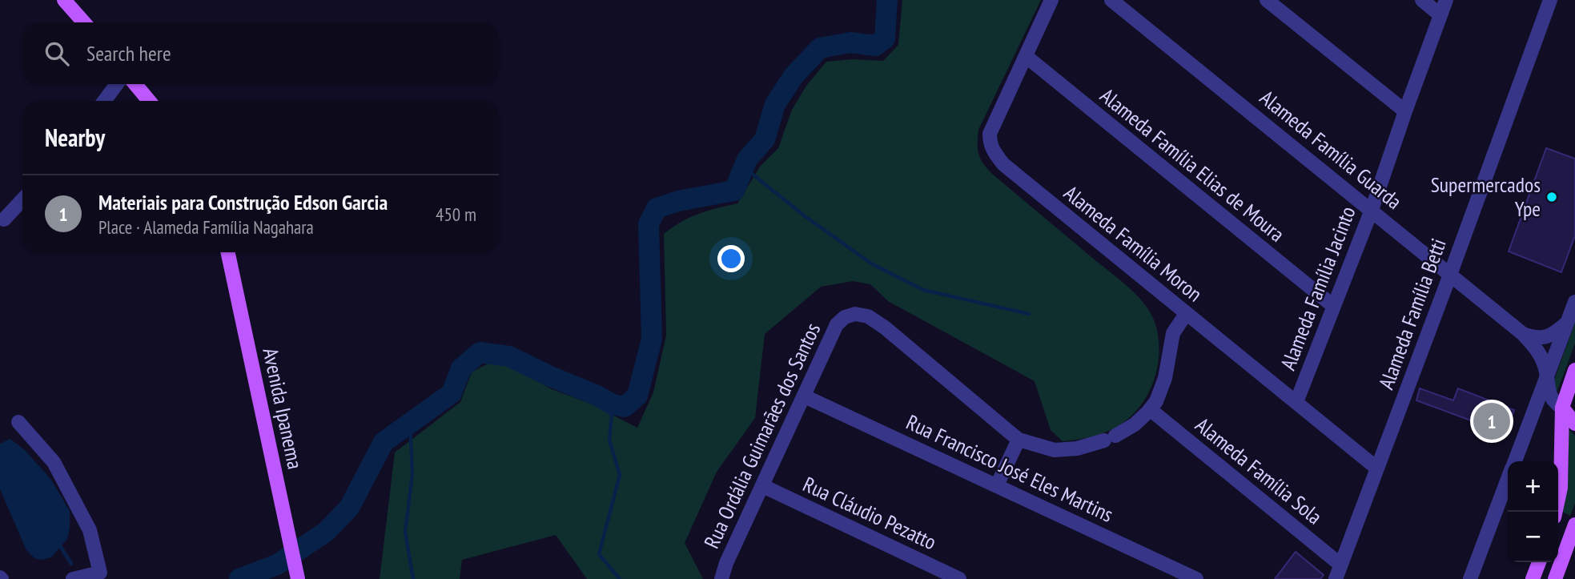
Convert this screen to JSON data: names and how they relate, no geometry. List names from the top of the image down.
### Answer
{
  "streets": {
    "main road": ["Avenida Ipanema"],
    "street": [
      "Alameda Família Guarda",
      "Alameda Família Elias de Moura",
      "Alameda Família Moron",
      "Alameda Família Jacinto",
      "Alameda Família Betti",
      "Rua Ordália Guimarães dos Santos",
      "Rua Francisco José Eles Martins",
      "Alameda Família Sola",
      "Rua Cláudio Pezatto"
    ]
  },
  "crossings": [
    ["Alameda Família Guarda", "Alameda Família Jacinto"],
    ["Alameda Família Guarda", "Alameda Família Betti"],
    ["Alameda Família Elias de Moura", "Alameda Família Moron"],
    ["Alameda Família Elias de Moura", "Alameda Família Jacinto"],
    ["Alameda Família Moron", "Alameda Família Jacinto"],
    ["Alameda Família Moron", "Alameda Família Betti"],
    ["Alameda Família Betti", "Alameda Família Sola"],
    ["Rua Ordália Guimarães dos Santos", "Rua Francisco José Eles Martins"],
    ["Rua Ordália Guimarães dos Santos", "Alameda Família Sola"],
    ["Rua Ordália Guimarães dos Santos", "Rua Cláudio Pezatto"]
  ],
  "places": ["Supermercados Ype"],
  "page": {
    "search": "Search here",
    "heading": "Nearby",
    "list": [
      {
        "mark": "1",
        "name": "Materiais para Construção Edson Garcia",
        "note": "Place · Alameda Família Nagahara",
        "value": "450 m"
      }
    ],
    "pins": "1",
    "map_buttons": ["+", "−"]
  }
}
